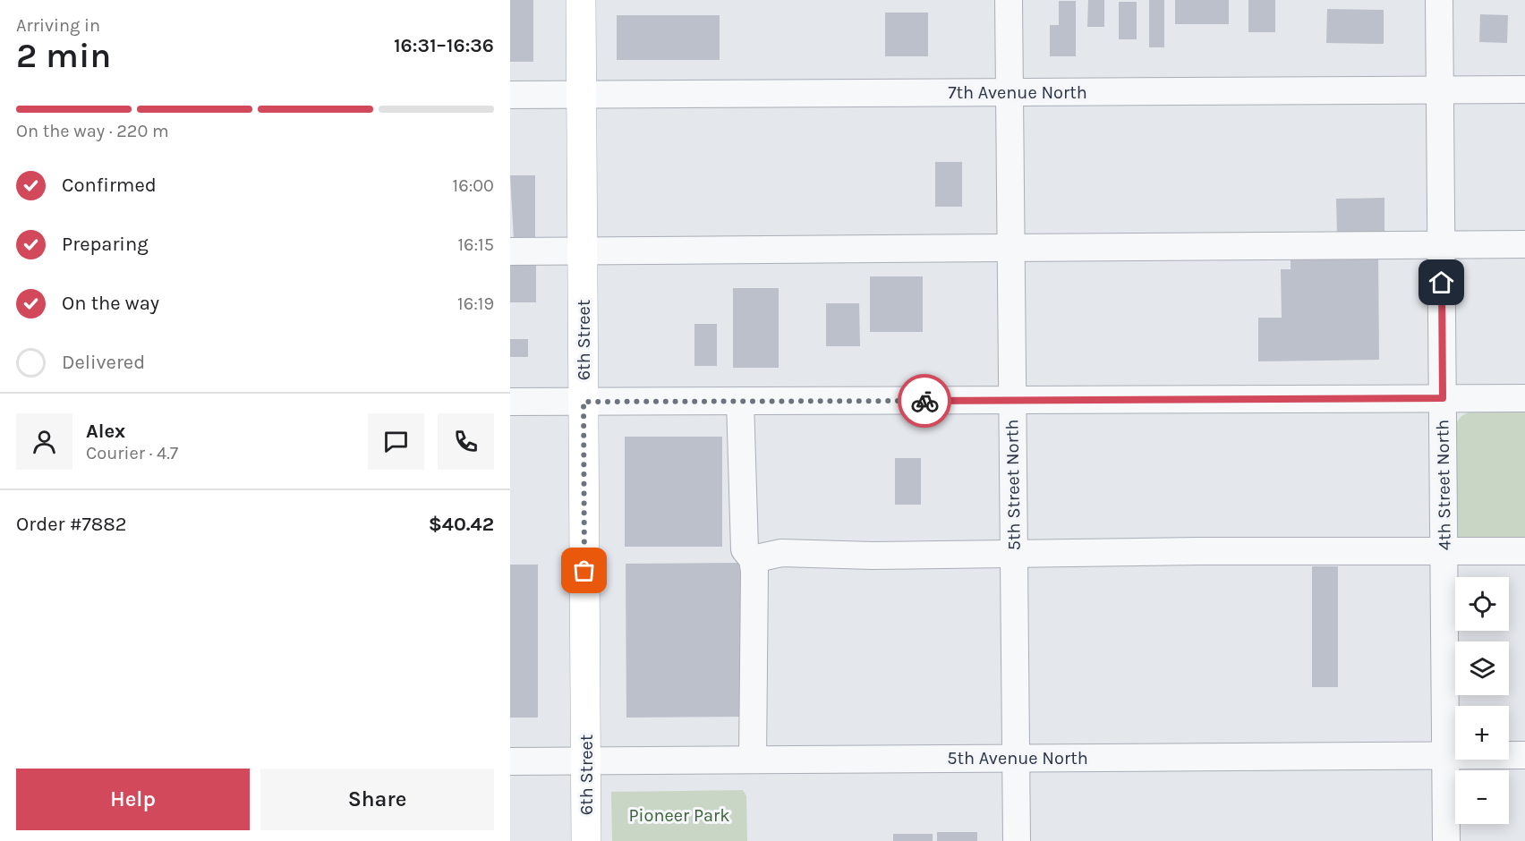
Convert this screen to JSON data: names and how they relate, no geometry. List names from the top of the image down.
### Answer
{
  "streets": {
    "main road": ["6th Street"],
    "street": [
      "7th Avenue North",
      "5th Street North",
      "4th Street North",
      "5th Avenue North"
    ]
  },
  "crossings": [
    ["7th Avenue North", "6th Street"],
    ["7th Avenue North", "5th Street North"],
    ["7th Avenue North", "4th Street North"],
    ["6th Street", "5th Avenue North"],
    ["5th Street North", "5th Avenue North"],
    ["4th Street North", "5th Avenue North"]
  ],
  "parks": ["Pioneer Park"],
  "page": {
    "heading": ["2 min", "Arriving in", "16:31–16:36"],
    "panel": [
      "Alex",
      "Courier · 4.7",
      "Order #7882",
      "$40.42"
    ],
    "bar": "On the way · 220 m",
    "list": [
      ["Confirmed", "16:00"],
      ["Preparing", "16:15"],
      ["On the way", "16:19"],
      "Delivered"
    ],
    "map_buttons": ["+", "−"],
    "buttons": ["Help", "Share"]
  }
}
